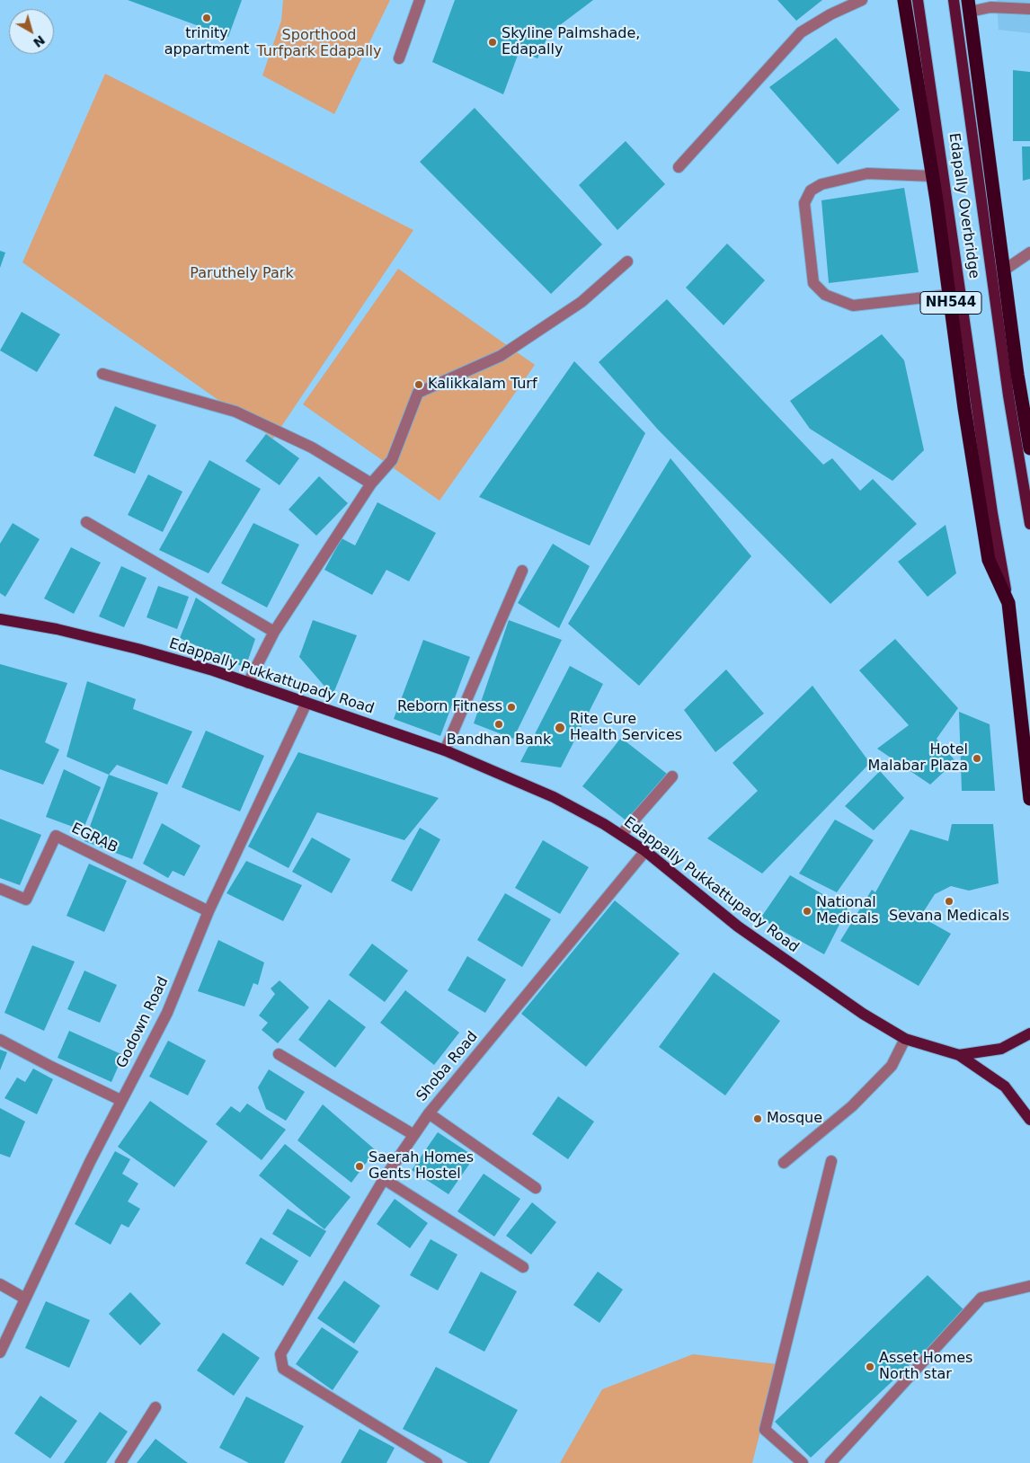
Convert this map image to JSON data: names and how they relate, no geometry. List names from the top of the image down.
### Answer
{
  "streets": {
    "highway": ["NH544"],
    "main road": ["Edapally Overbridge", "Edappally Pukkattupady Road"],
    "street": ["EGRAB", "Godown Road", "Shoba Road"]
  },
  "crossings": [
    ["Edapally Overbridge", "NH544"],
    ["Edappally Pukkattupady Road", "Godown Road"],
    ["Edappally Pukkattupady Road", "Shoba Road"],
    ["EGRAB", "Godown Road"]
  ],
  "parks": ["Sporthood Turfpark Edapally", "Paruthely Park"],
  "places": [
    "trinity appartment",
    "Skyline Palmshade, Edapally",
    "Kalikkalam Turf",
    "Reborn Fitness",
    "Bandhan Bank",
    "Rite Cure Health Services",
    "Hotel Malabar Plaza",
    "Sevana Medicals",
    "National Medicals",
    "Mosque",
    "Saerah Homes Gents Hostel",
    "Asset Homes North star"
  ],
  "north": "bottom right"
}
